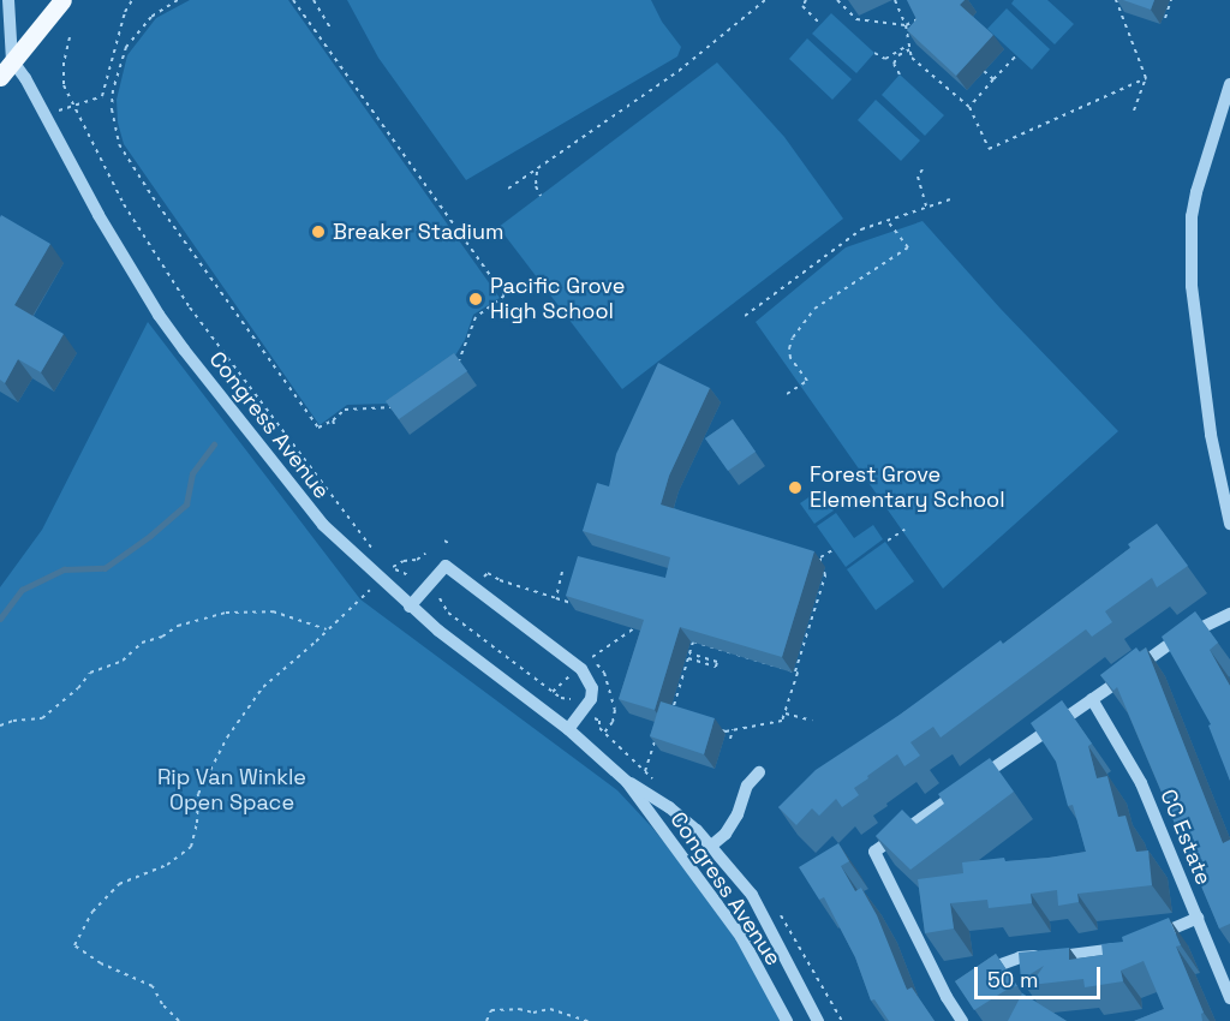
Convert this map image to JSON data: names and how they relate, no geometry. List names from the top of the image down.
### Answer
{
  "streets": {
    "street": ["Congress Avenue", "CC Estate"]
  },
  "parks": ["Rip Van Winkle Open Space"],
  "places": ["Breaker Stadium", "Pacific Grove High School", "Forest Grove Elementary School"],
  "scale_bar": "50 m"
}
